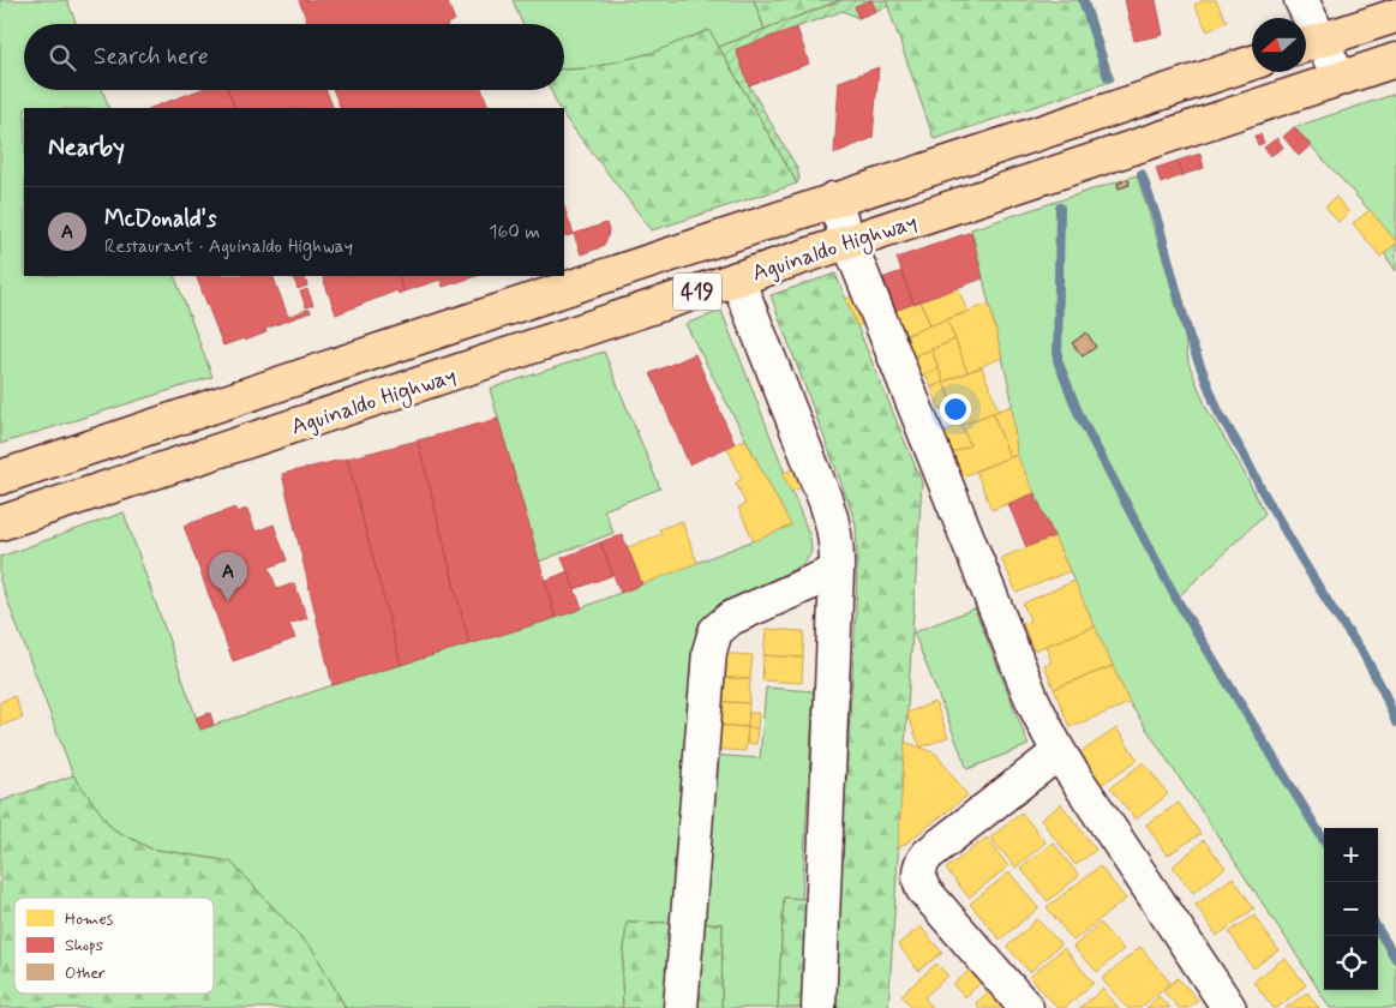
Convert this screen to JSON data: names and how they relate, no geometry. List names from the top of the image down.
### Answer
{
  "streets": {
    "highway": ["Aguinaldo Highway", "419"]
  },
  "legend": ["Homes", "Shops", "Other"],
  "north": "left",
  "page": {
    "search": "Search here",
    "heading": "Nearby",
    "list": [
      {
        "mark": "A",
        "name": "McDonald's",
        "note": "Restaurant · Aguinaldo Highway",
        "value": "160 m"
      }
    ],
    "pins": "A",
    "map_buttons": ["+", "−"]
  }
}
